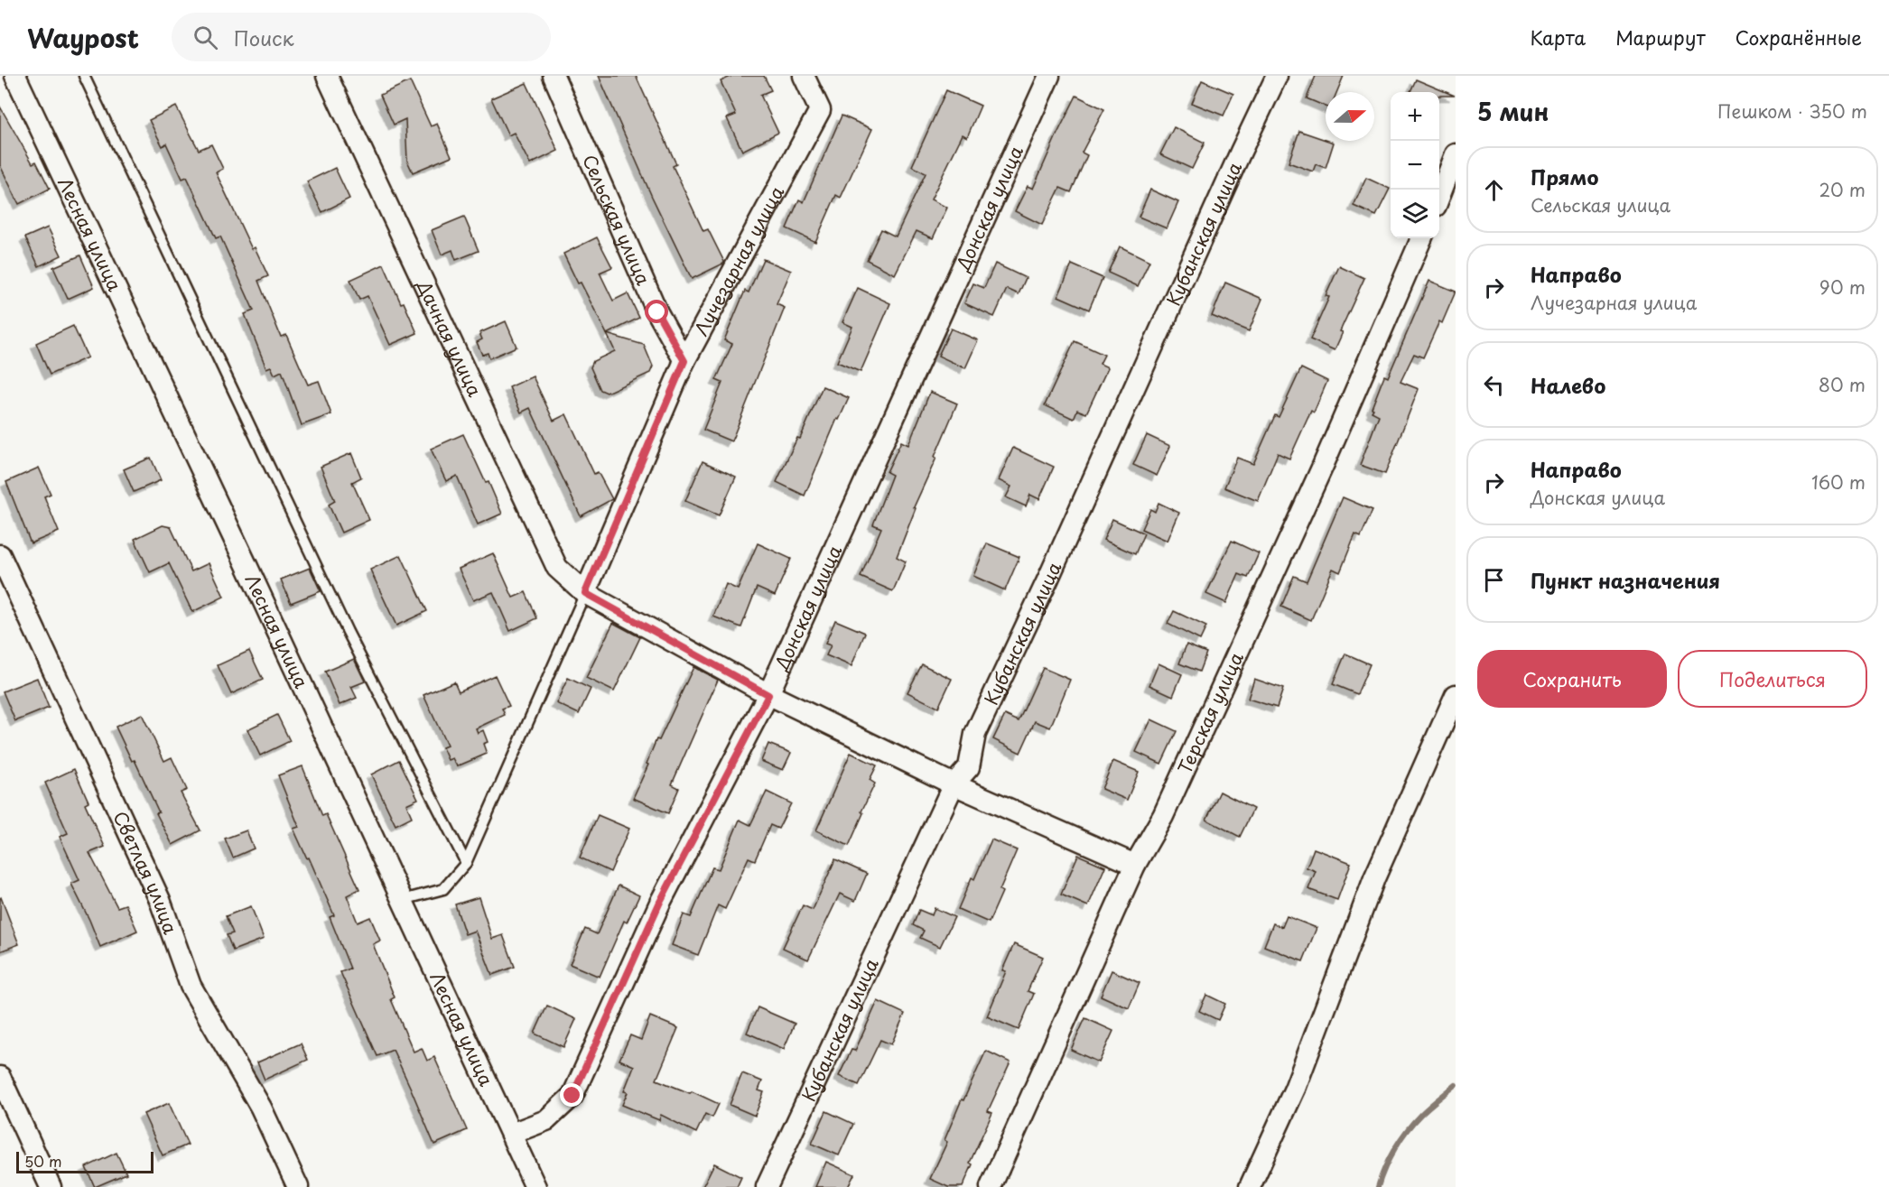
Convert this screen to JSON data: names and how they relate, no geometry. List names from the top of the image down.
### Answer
{
  "streets": {
    "street": [
      "Донская улица",
      "Сельская улица",
      "Кубанская улица",
      "Лесная улица",
      "Лучезарная улица",
      "Дачная улица",
      "Терская улица",
      "Светлая улица"
    ]
  },
  "crossings": [
    ["Донская улица", "Лесная улица"],
    ["Донская улица", "Дачная улица"],
    ["Сельская улица", "Лучезарная улица"],
    ["Кубанская улица", "Дачная улица"],
    ["Лучезарная улица", "Дачная улица"],
    ["Дачная улица", "Терская улица"]
  ],
  "scale_bar": "50 m",
  "north": "right",
  "page": {
    "header": "Waypost",
    "search": "Поиск",
    "nav": ["Карта", "Маршрут", "Сохранённые"],
    "heading": ["5 мин", "Пешком · 350 m"],
    "map_buttons": ["+", "−"],
    "list": [
      ["Прямо", "Сельская улица", "20 m"],
      ["Направо", "Лучезарная улица", "90 m"],
      ["Налево", "80 m"],
      ["Направо", "Донская улица", "160 m"],
      "Пункт назначения"
    ],
    "buttons": ["Сохранить", "Поделиться"],
    "scale": "50 m"
  }
}
